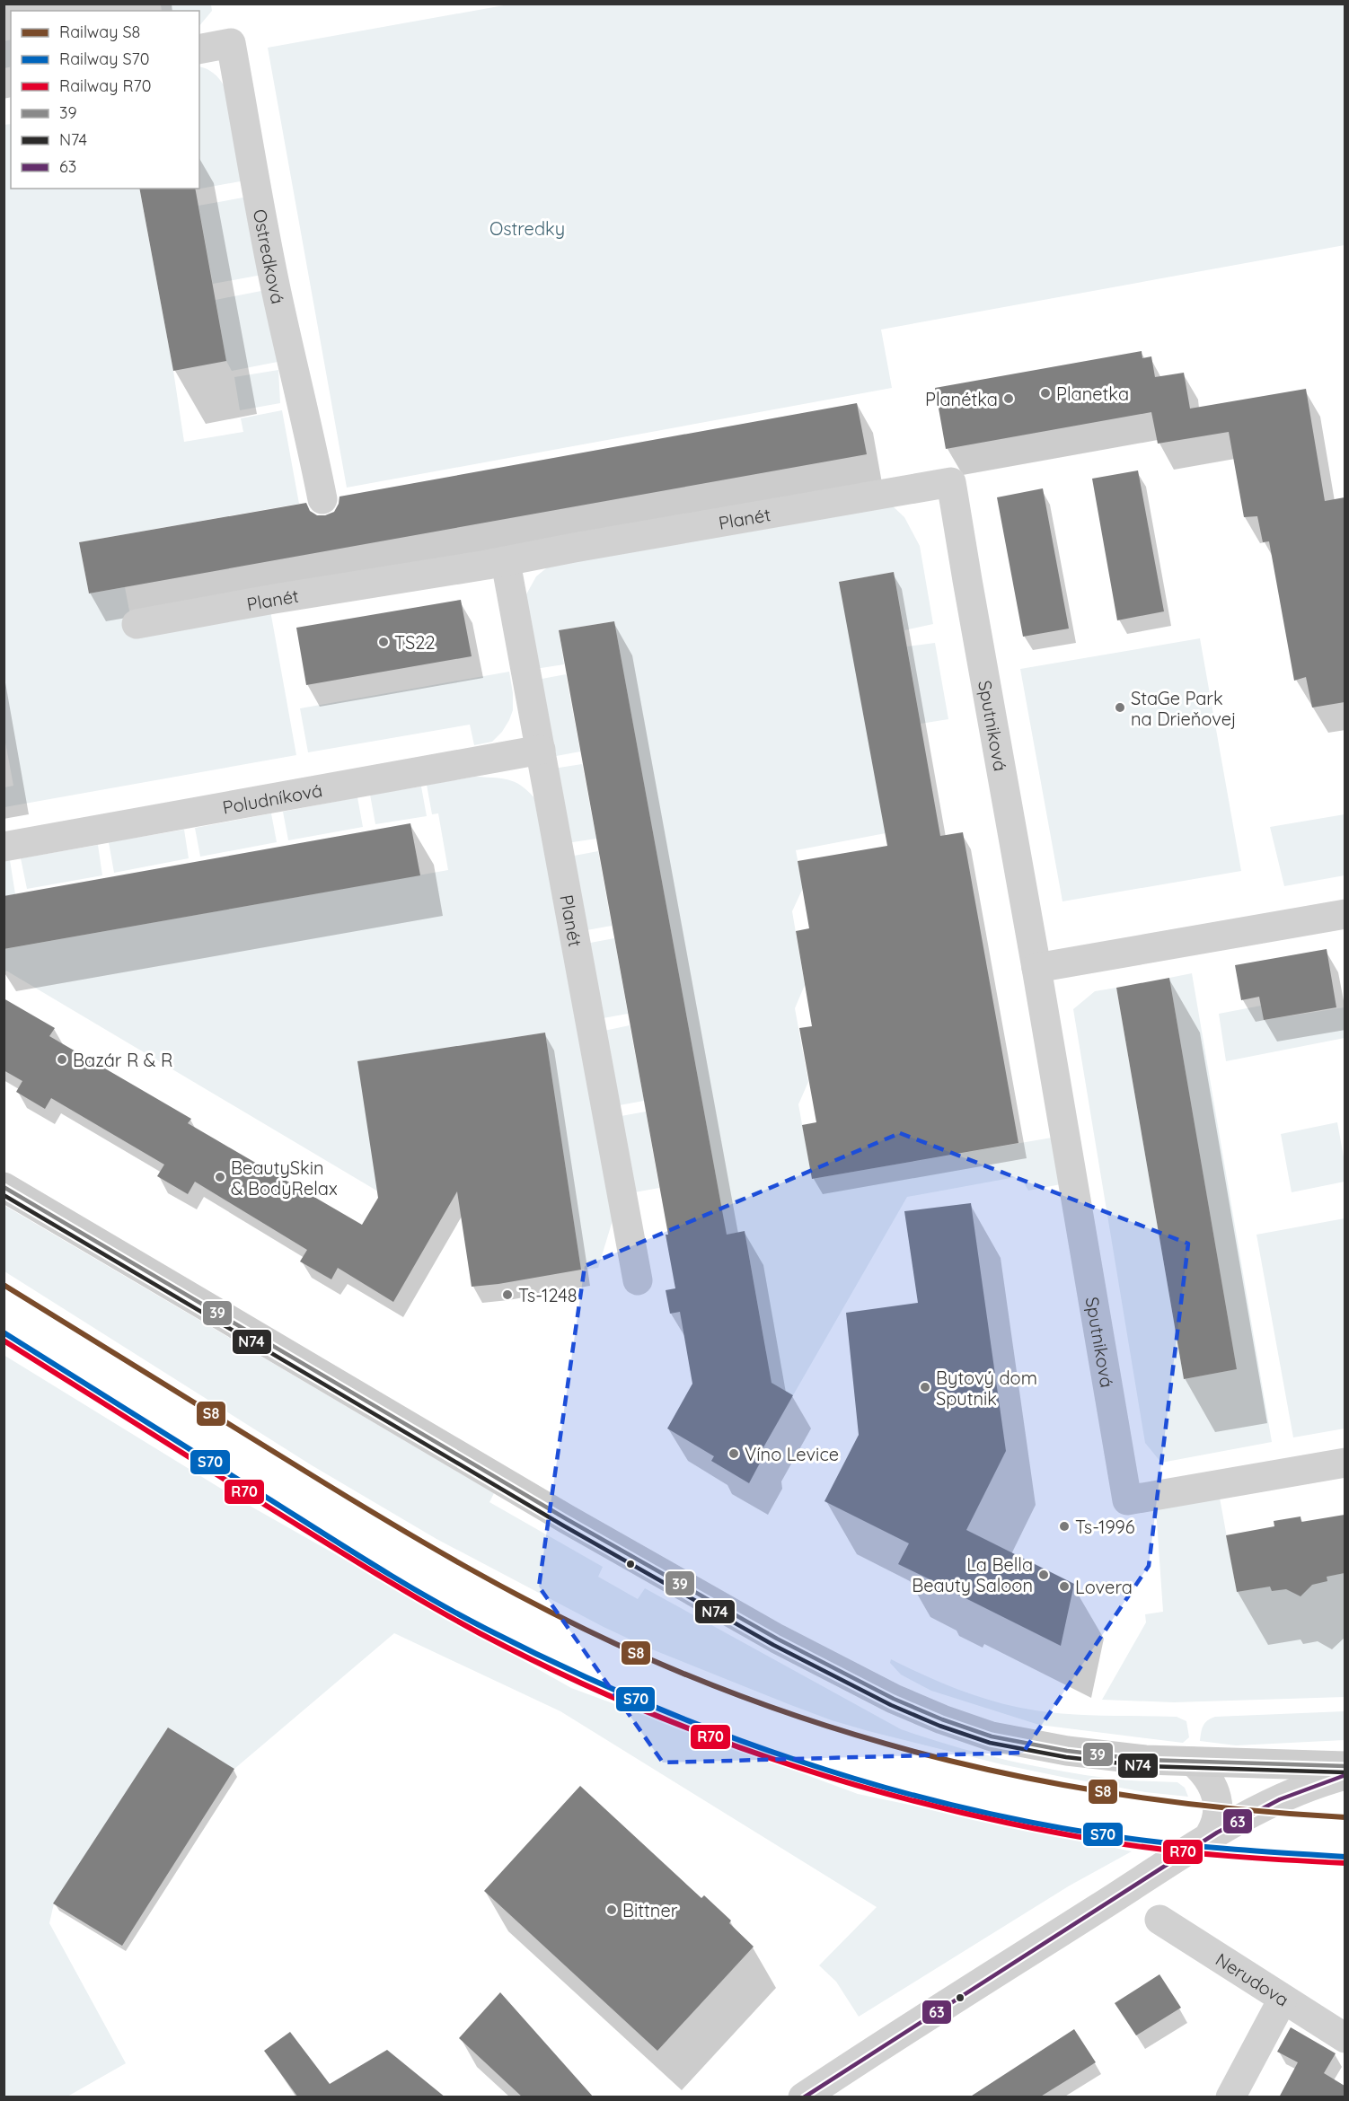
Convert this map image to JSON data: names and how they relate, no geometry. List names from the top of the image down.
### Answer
{
  "streets": {
    "street": [
      "Ostredková",
      "Planét",
      "Sputniková",
      "Poludníková",
      "Nerudova"
    ]
  },
  "crossings": [
    ["Planét", "Sputniková"],
    ["Planét", "Poludníková"]
  ],
  "parks": ["Ostredky"],
  "places": [
    "Planetka",
    "Planétka",
    "TS22",
    "StaGe Park na Drieňovej",
    "Bazár R & R",
    "BeautySkin & BodyRelax",
    "Ts-1248",
    "Bytový dom Sputnik",
    "Víno Levice",
    "Ts-1996",
    "La Bella Beauty Saloon",
    "Lovera",
    "Bittner"
  ],
  "lines": [
    "transit line 39",
    "transit line N74",
    "rail line S8",
    "rail line S70",
    "rail line R70",
    "transit line 63"
  ],
  "legend": [
    "Railway S8",
    "Railway S70",
    "Railway R70",
    "39",
    "N74",
    "63"
  ]
}
